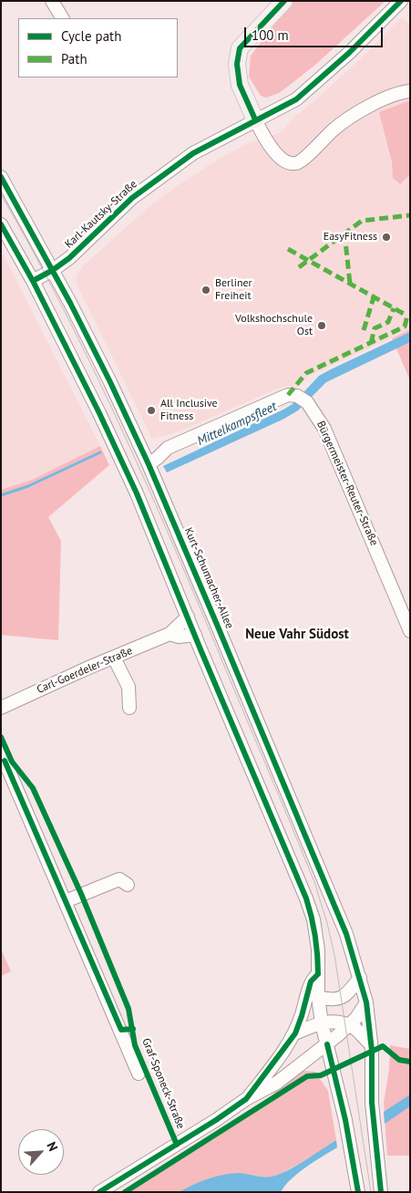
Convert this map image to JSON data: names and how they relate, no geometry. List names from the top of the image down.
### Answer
{
  "streets": {
    "street": [
      "Karl-Kautsky-Straße",
      "Bürgermeister-Reuter-Straße",
      "Kurt-Schumacher-Allee",
      "Carl-Goerdeler-Straße",
      "Graf-Sponeck-Straße"
    ]
  },
  "crossings": [
    ["Karl-Kautsky-Straße", "Kurt-Schumacher-Allee"],
    ["Bürgermeister-Reuter-Straße", "Kurt-Schumacher-Allee"]
  ],
  "districts": ["Neue Vahr Südost"],
  "water": ["Mittelkampsfleet"],
  "places": [
    "EasyFitness",
    "Berliner Freiheit",
    "Volkshochschule Ost",
    "All Inclusive Fitness"
  ],
  "legend": ["Cycle path", "Path"],
  "scale_bar": "100 m",
  "north": "top right"
}
